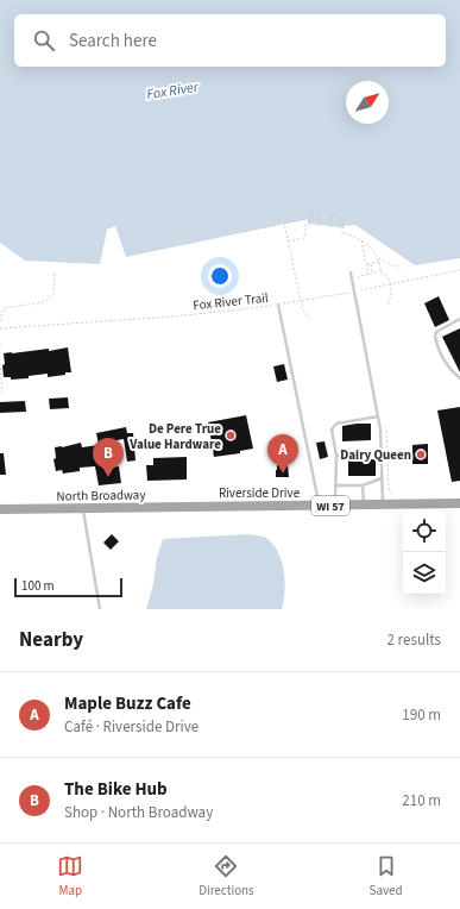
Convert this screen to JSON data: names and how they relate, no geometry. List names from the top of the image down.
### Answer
{
  "streets": {
    "main road": ["Riverside Drive", "North Broadway", "WI 57"],
    "path": ["Fox River Trail"]
  },
  "crossings": [
    ["Riverside Drive", "North Broadway"]
  ],
  "water": ["Fox River"],
  "places": ["De Pere True Value Hardware", "Dairy Queen"],
  "scale_bar": "100 m",
  "north": "top right",
  "page": {
    "search": "Search here",
    "pins": ["A", "B"],
    "scale": "100 m",
    "heading": ["Nearby", "2 results"],
    "list": [
      {
        "mark": "A",
        "name": "Maple Buzz Cafe",
        "note": "Café · Riverside Drive",
        "value": "190 m"
      },
      {
        "mark": "B",
        "name": "The Bike Hub",
        "note": "Shop · North Broadway",
        "value": "210 m"
      }
    ],
    "nav": ["Map", "Directions", "Saved"]
  }
}
